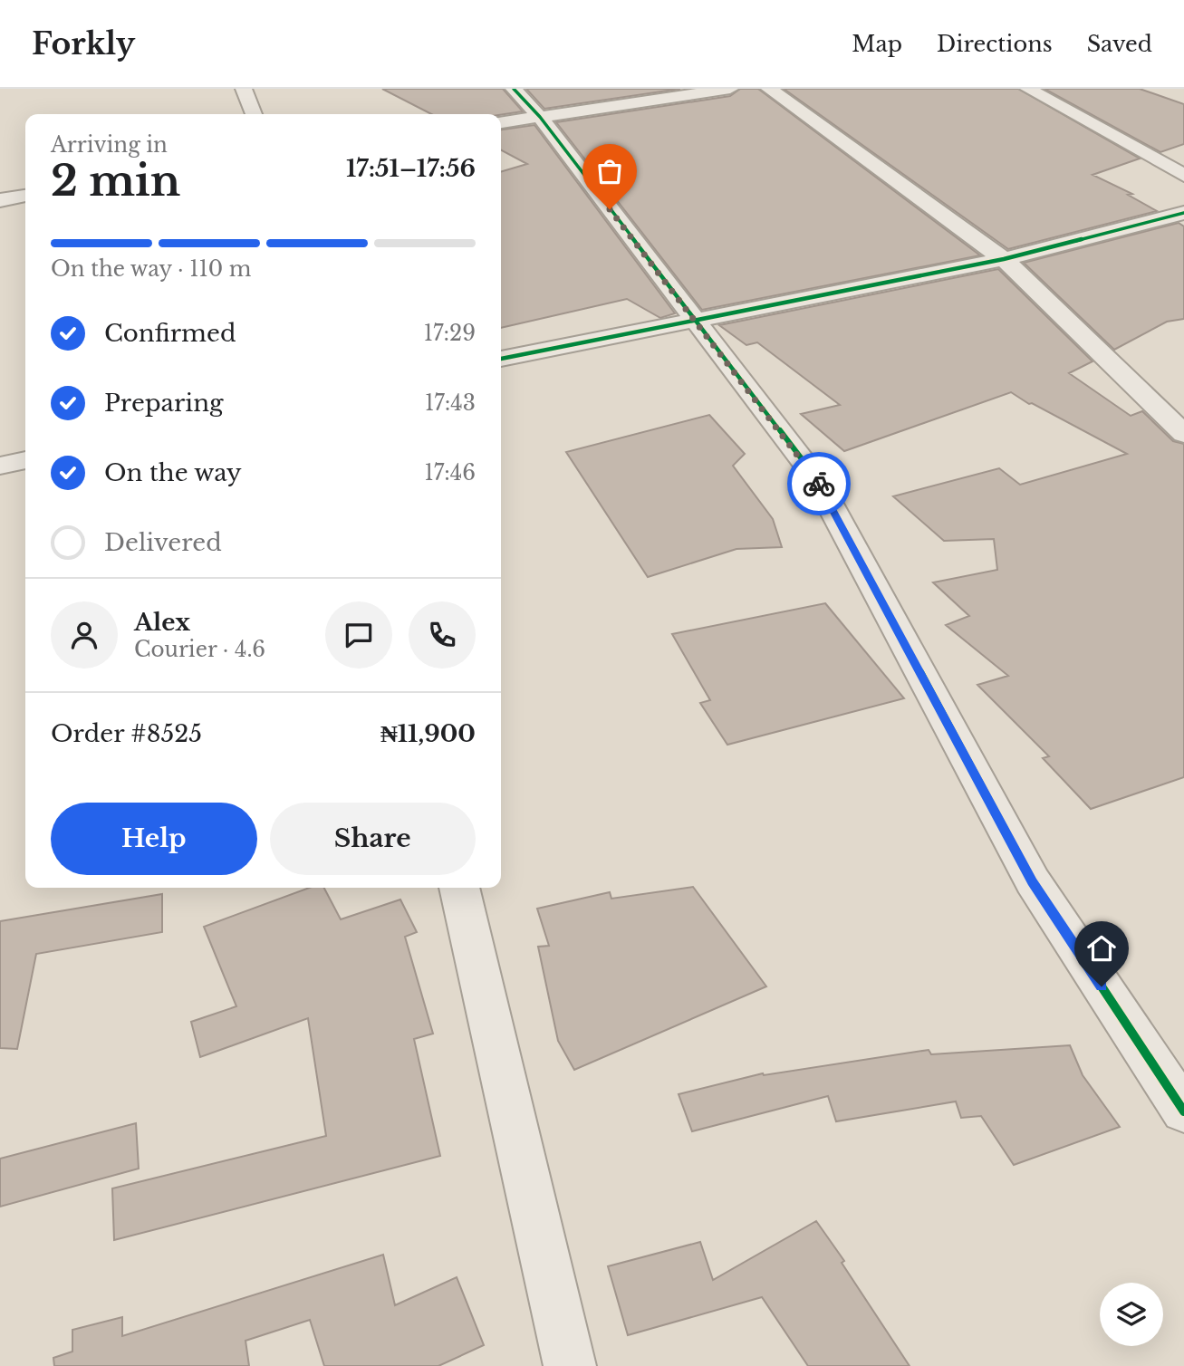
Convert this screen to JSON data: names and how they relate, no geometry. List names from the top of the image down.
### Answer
{
  "page": {
    "header": "Forkly",
    "nav": ["Map", "Directions", "Saved"],
    "heading": ["2 min", "Arriving in", "17:51–17:56"],
    "panel": [
      "Alex",
      "Courier · 4.6",
      "Order #8525",
      "₦11,900"
    ],
    "bar": "On the way · 110 m",
    "list": [
      ["Confirmed", "17:29"],
      ["Preparing", "17:43"],
      ["On the way", "17:46"],
      "Delivered"
    ],
    "buttons": ["Help", "Share"]
  }
}
